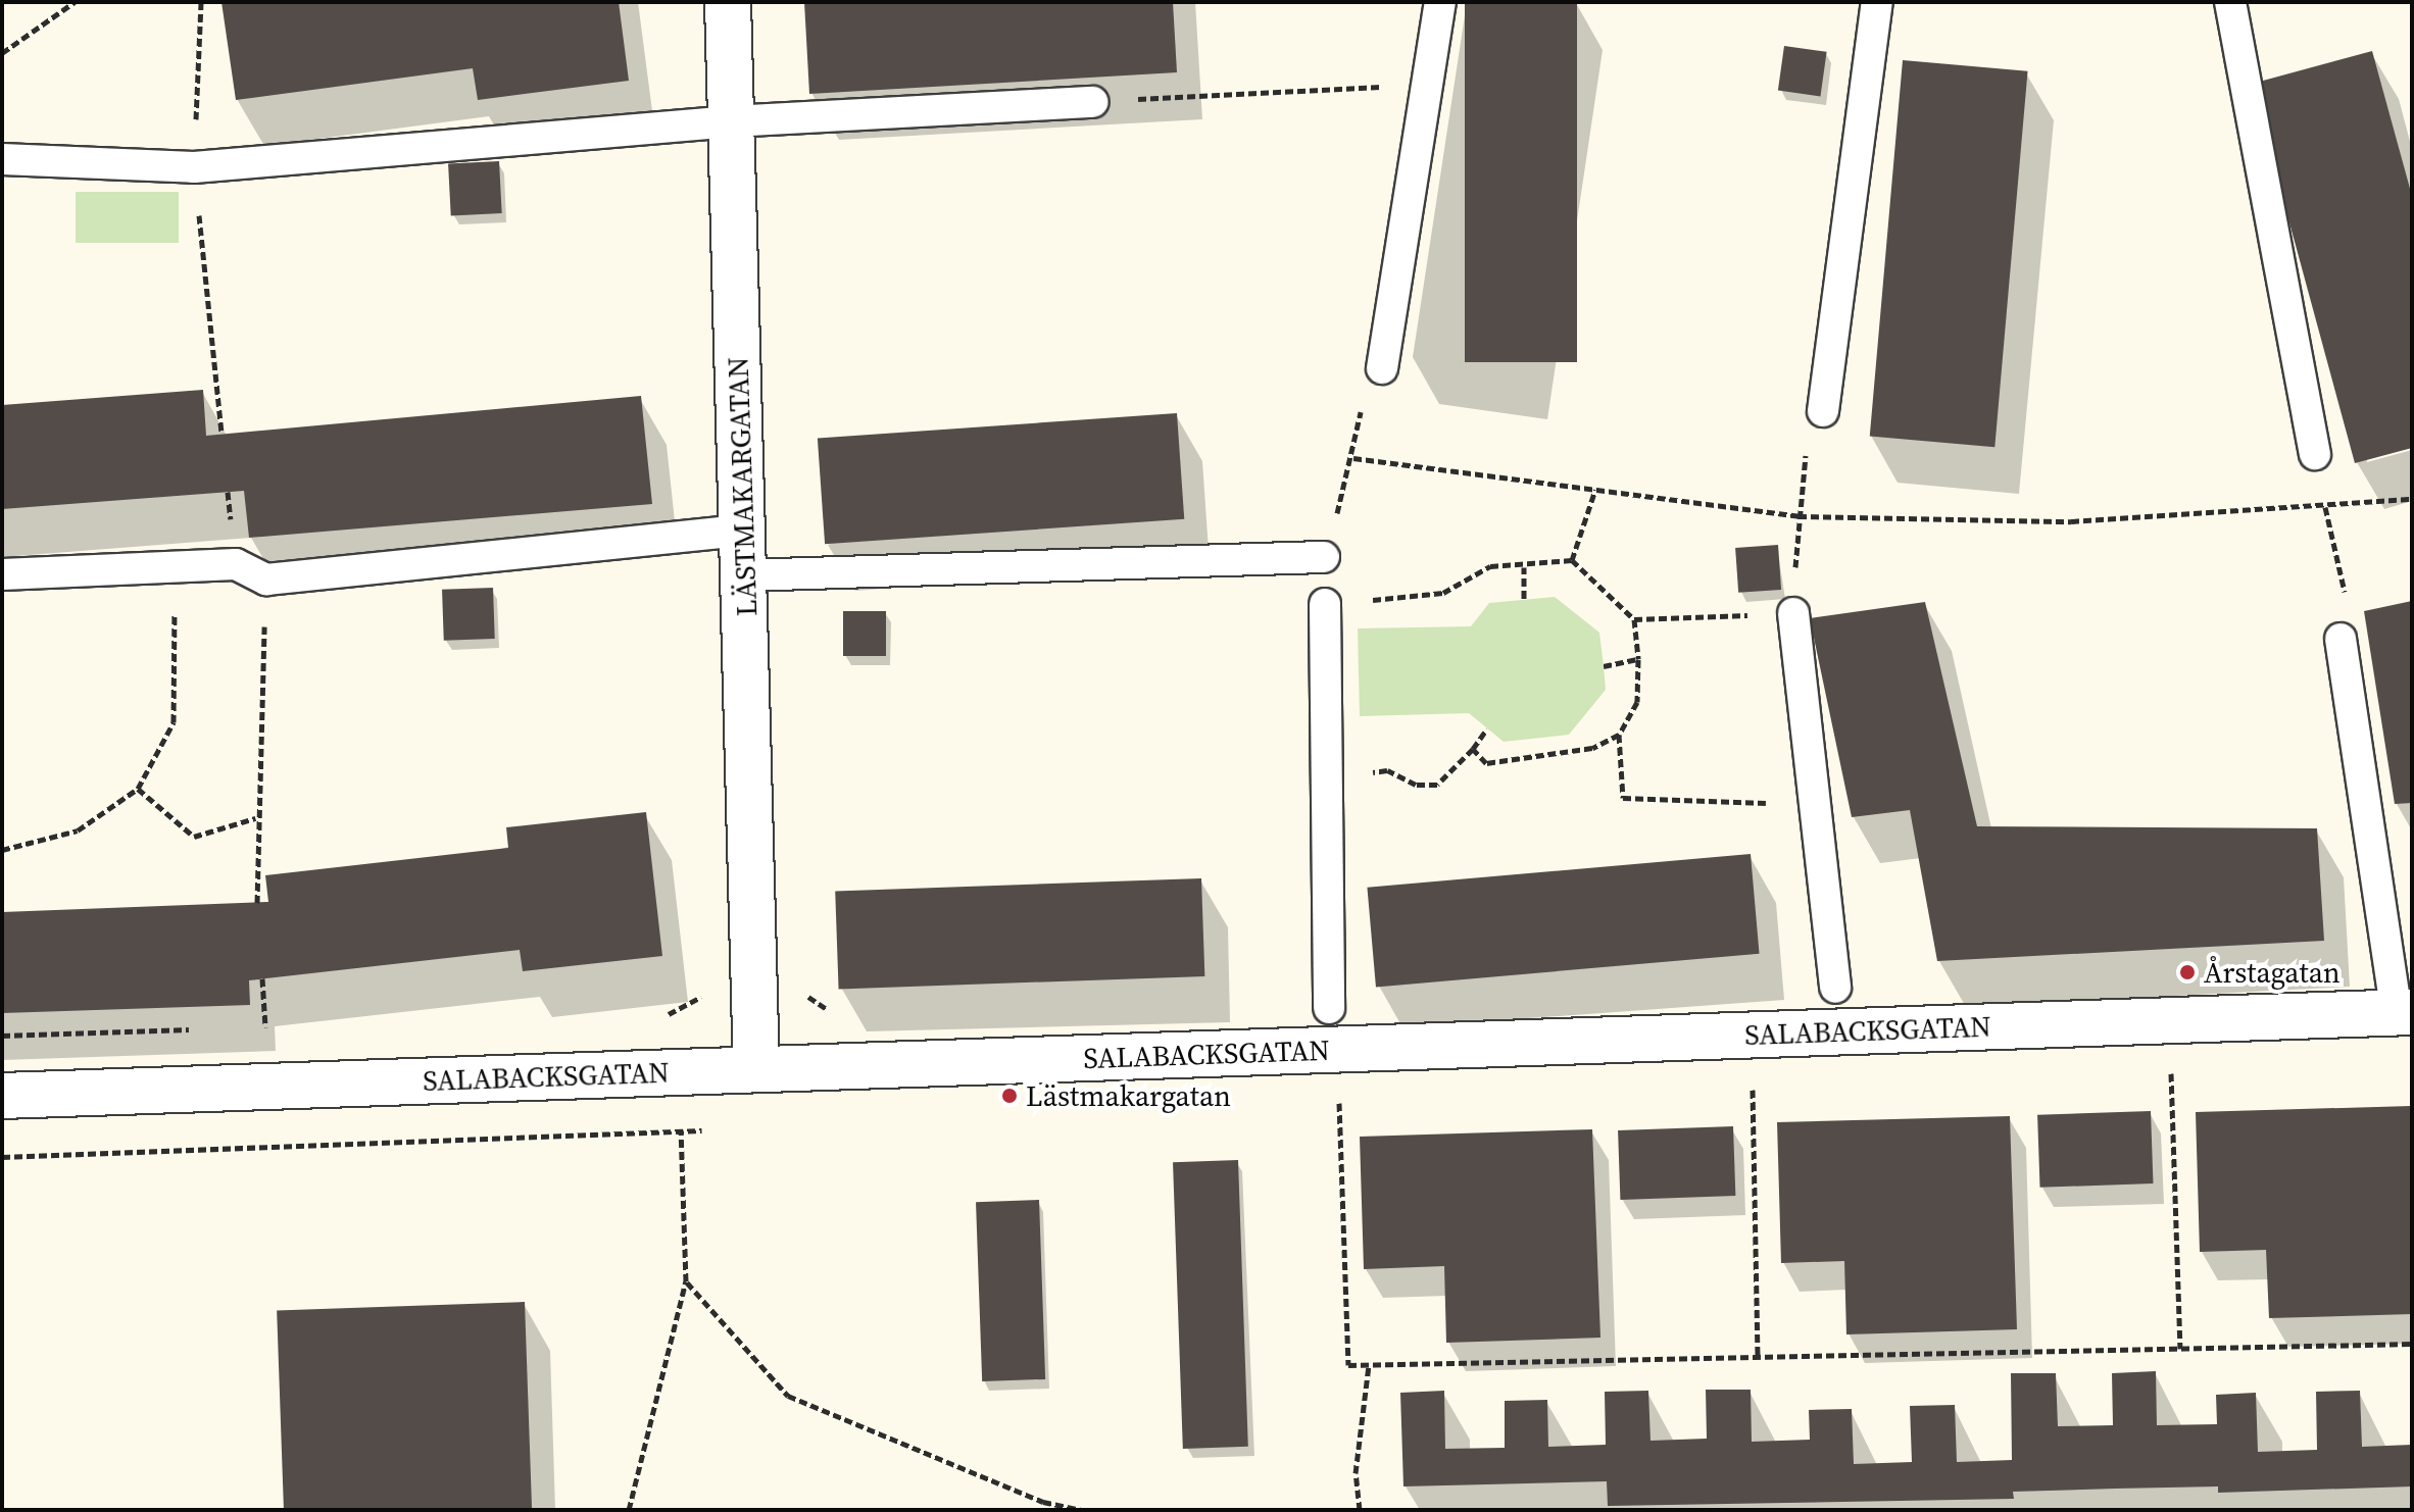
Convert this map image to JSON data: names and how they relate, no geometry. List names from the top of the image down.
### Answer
{
  "streets": {
    "street": ["LÄSTMAKARGATAN", "SALABACKSGATAN"]
  },
  "crossings": [
    ["LÄSTMAKARGATAN", "SALABACKSGATAN"]
  ],
  "places": ["Årstagatan", "Lästmakargatan"]
}
